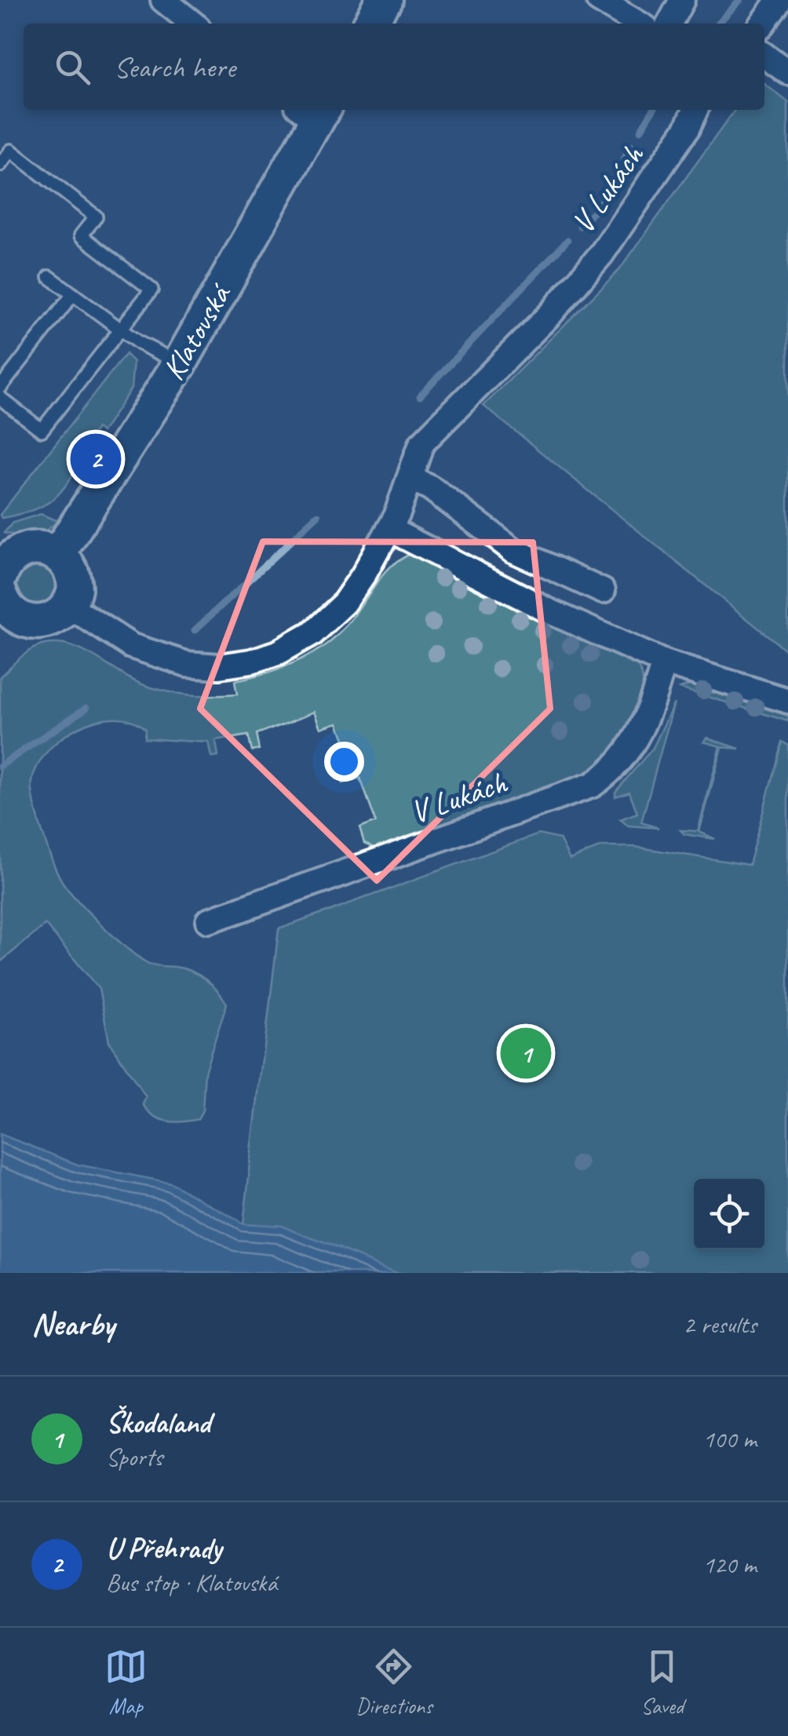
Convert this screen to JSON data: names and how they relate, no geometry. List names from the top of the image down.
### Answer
{
  "streets": {
    "main road": ["Klatovská"],
    "street": ["V Lukách"]
  },
  "page": {
    "search": "Search here",
    "pins": ["2", "1"],
    "heading": ["Nearby", "2 results"],
    "list": [
      {
        "mark": "1",
        "name": "Škodaland",
        "note": "Sports",
        "value": "100 m"
      },
      {
        "mark": "2",
        "name": "U Přehrady",
        "note": "Bus stop · Klatovská",
        "value": "120 m"
      }
    ],
    "nav": ["Map", "Directions", "Saved"]
  }
}
